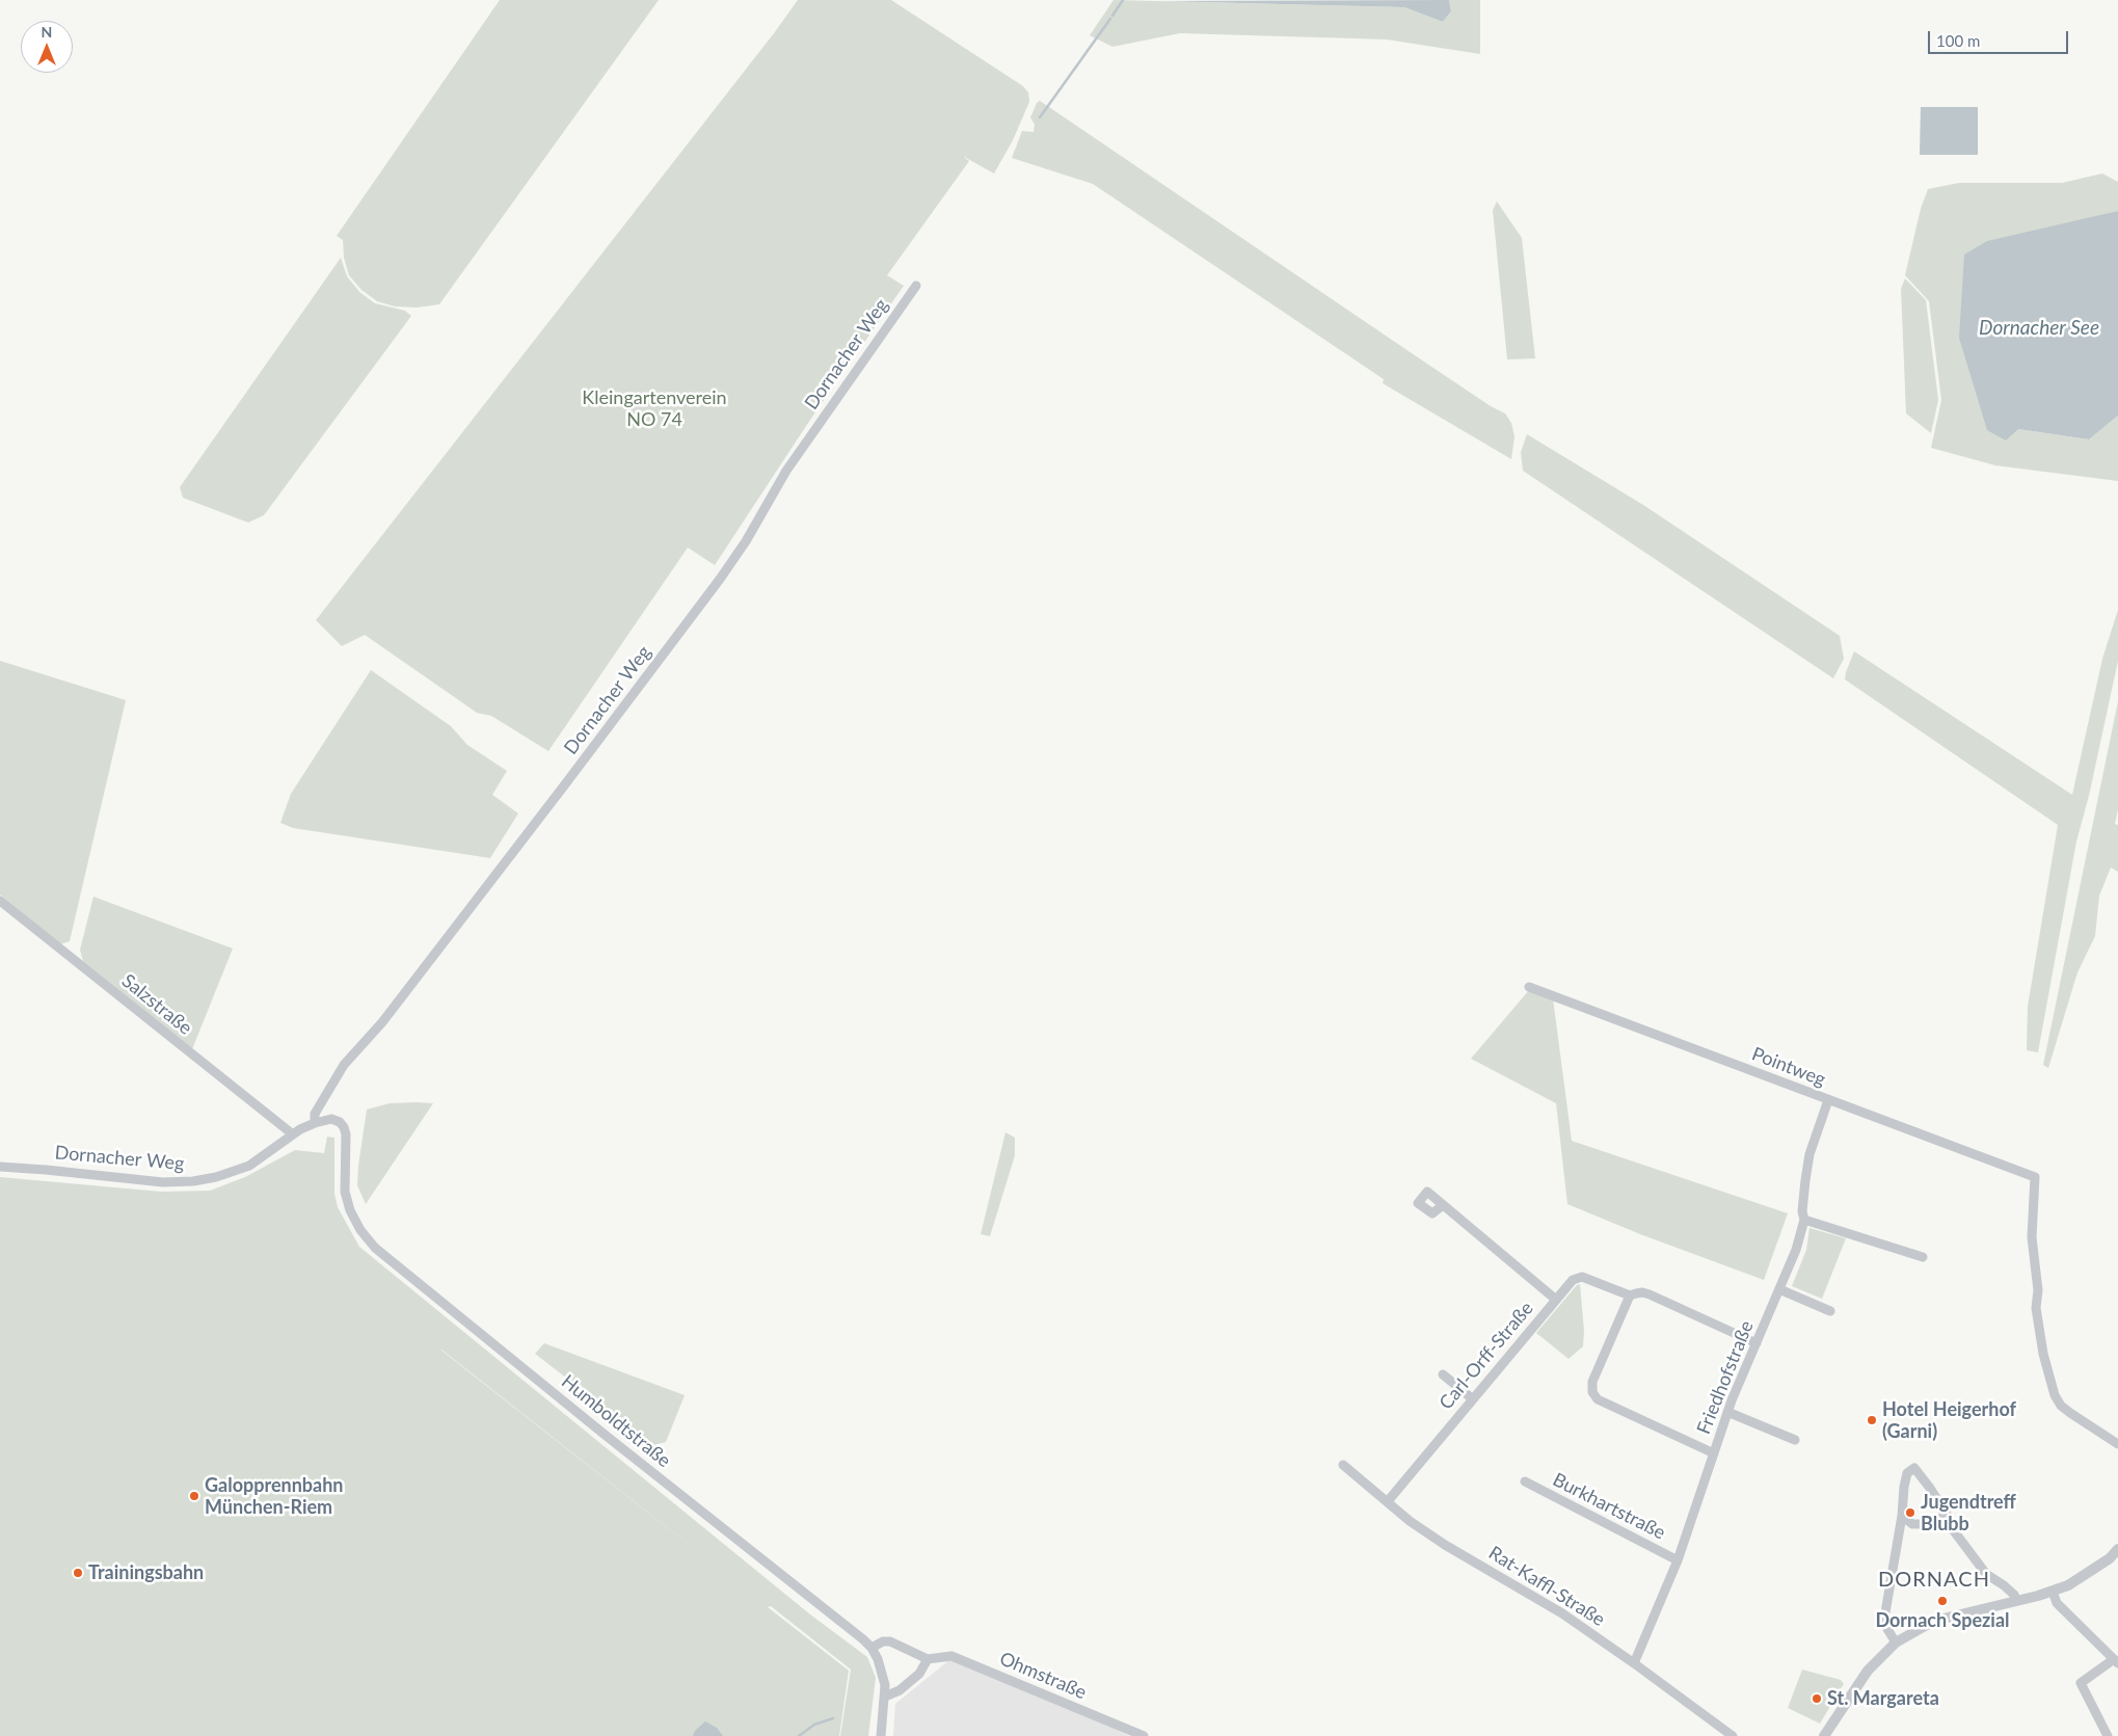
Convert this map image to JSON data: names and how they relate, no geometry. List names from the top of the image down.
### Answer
{
  "streets": {
    "street": [
      "Dornacher Weg",
      "Salzstraße",
      "Pointweg",
      "Carl-Orff-Straße",
      "Friedhofstraße",
      "Humboldtstraße",
      "Burkhartstraße",
      "Rat-Kaffl-Straße",
      "Ohmstraße"
    ]
  },
  "crossings": [
    ["Dornacher Weg", "Salzstraße"],
    ["Dornacher Weg", "Humboldtstraße"],
    ["Pointweg", "Friedhofstraße"],
    ["Carl-Orff-Straße", "Rat-Kaffl-Straße"],
    ["Friedhofstraße", "Burkhartstraße"],
    ["Friedhofstraße", "Rat-Kaffl-Straße"]
  ],
  "districts": ["DORNACH"],
  "water": ["Dornacher See"],
  "parks": ["Kleingartenverein NO 74"],
  "places": [
    "Hotel Heigerhof (Garni)",
    "Galopprennbahn München-Riem",
    "Jugendtreff Blubb",
    "Trainingsbahn",
    "Dornach Spezial",
    "St. Margareta"
  ],
  "scale_bar": "100 m",
  "north": "top"
}
